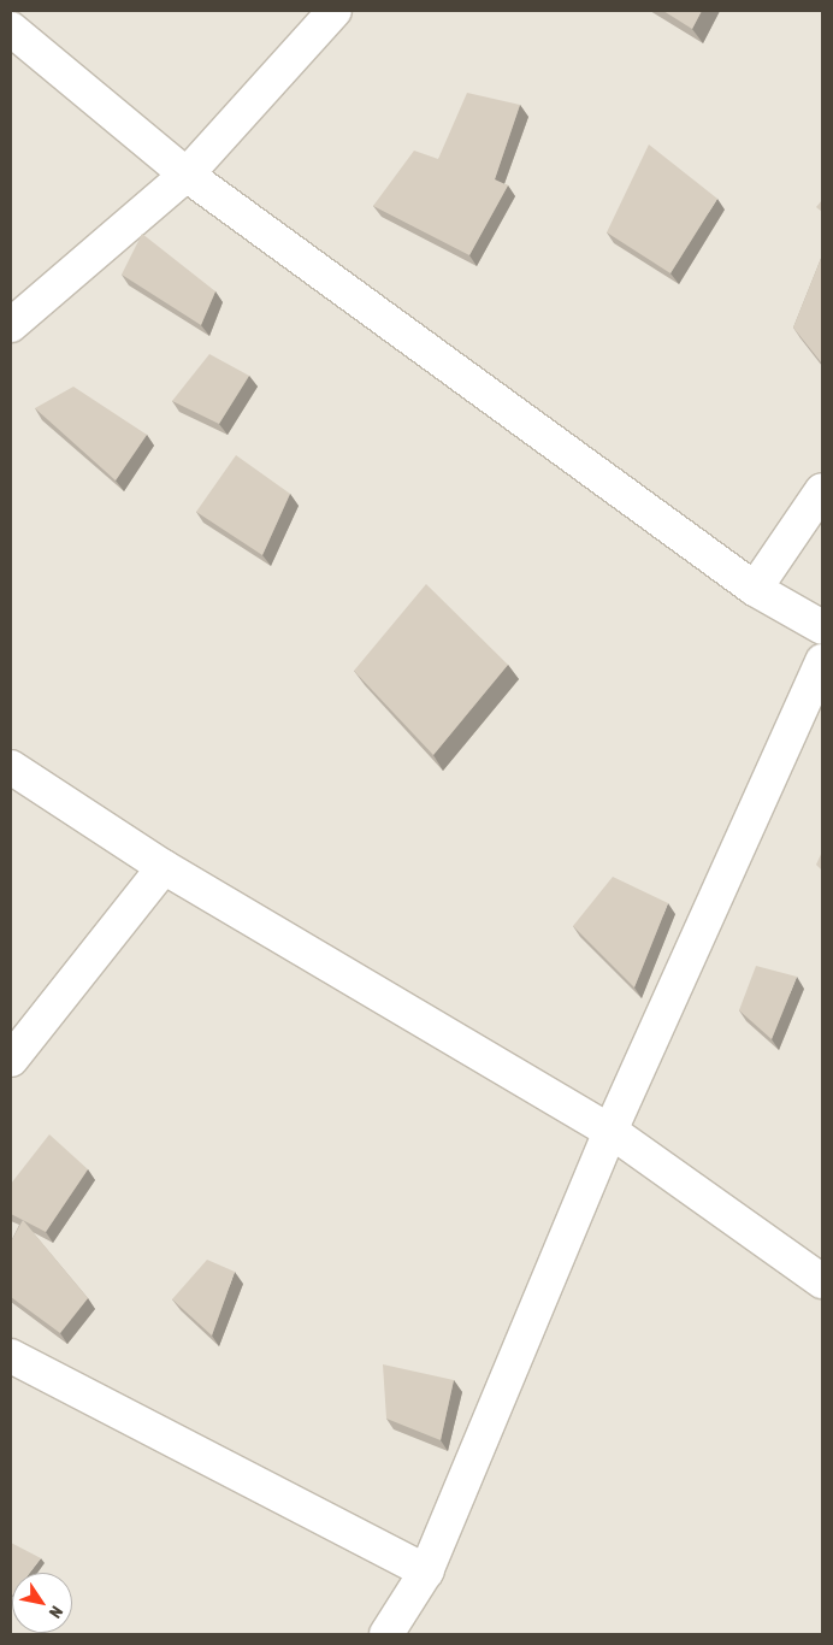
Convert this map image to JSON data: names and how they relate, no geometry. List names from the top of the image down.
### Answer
{
  "north": "bottom right"
}
